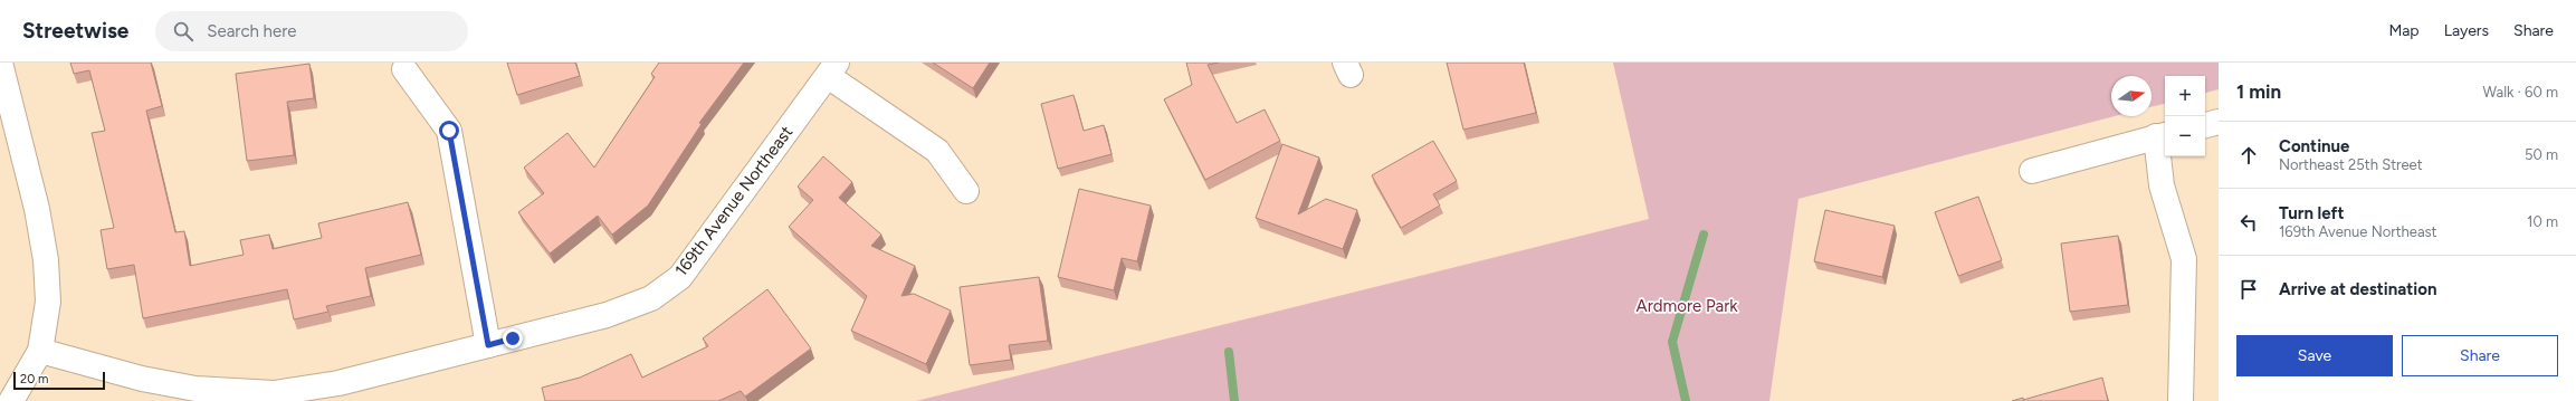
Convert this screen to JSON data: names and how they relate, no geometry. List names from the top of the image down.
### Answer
{
  "streets": {
    "street": ["169th Avenue Northeast"]
  },
  "parks": ["Ardmore Park"],
  "scale_bar": "20 m",
  "north": "right",
  "page": {
    "header": "Streetwise",
    "search": "Search here",
    "nav": ["Map", "Layers", "Share"],
    "heading": ["1 min", "Walk · 60 m"],
    "map_buttons": ["+", "−"],
    "list": [
      ["Continue", "Northeast 25th Street", "50 m"],
      ["Turn left", "169th Avenue Northeast", "10 m"],
      "Arrive at destination"
    ],
    "buttons": ["Save", "Share"],
    "scale": "20 m"
  }
}
